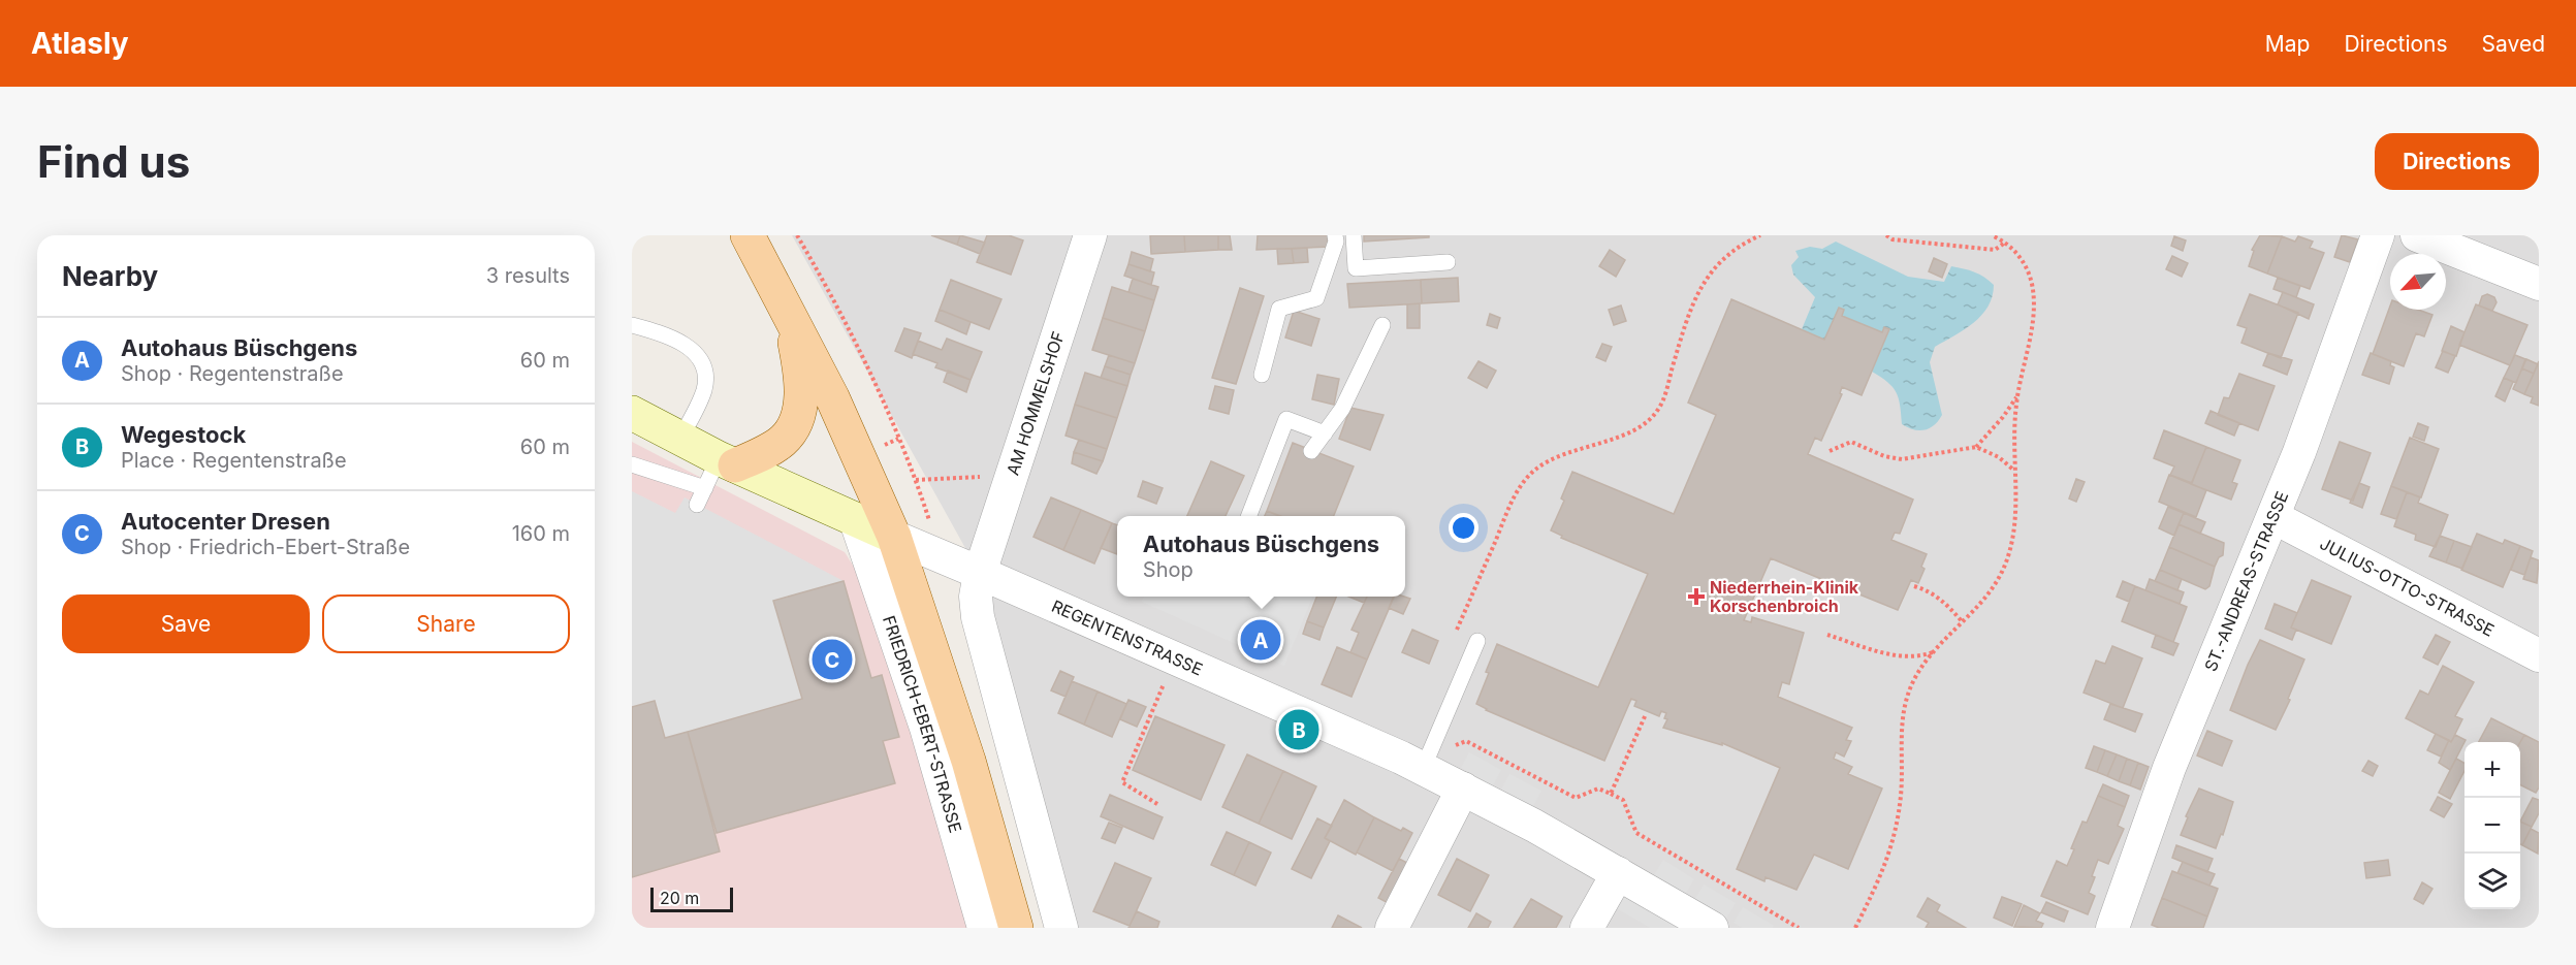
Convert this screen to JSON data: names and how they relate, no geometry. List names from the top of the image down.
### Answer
{
  "streets": {
    "street": [
      "AM HOMMELSHOF",
      "ST.-ANDREAS-STRASSE",
      "JULIUS-OTTO-STRASSE",
      "REGENTENSTRASSE",
      "FRIEDRICH-EBERT-STRASSE"
    ]
  },
  "crossings": [
    ["AM HOMMELSHOF", "REGENTENSTRASSE"],
    ["ST.-ANDREAS-STRASSE", "JULIUS-OTTO-STRASSE"],
    ["REGENTENSTRASSE", "FRIEDRICH-EBERT-STRASSE"]
  ],
  "places": {
    "health": ["Niederrhein-Klinik Korschenbroich"]
  },
  "scale_bar": "20 m",
  "north": "bottom left",
  "page": {
    "header": "Atlasly",
    "nav": ["Map", "Directions", "Saved"],
    "buttons": [
      "Directions",
      ["Save", "Share"]
    ],
    "title": "Find us",
    "heading": ["Nearby", "3 results"],
    "list": [
      {
        "mark": "A",
        "name": "Autohaus Büschgens",
        "note": "Shop · Regentenstraße",
        "value": "60 m"
      },
      {
        "mark": "B",
        "name": "Wegestock",
        "note": "Place · Regentenstraße",
        "value": "60 m"
      },
      {
        "mark": "C",
        "name": "Autocenter Dresen",
        "note": "Shop · Friedrich-Ebert-Straße",
        "value": "160 m"
      }
    ],
    "popup": ["Autohaus Büschgens", "Shop"],
    "pins": ["A", "C", "B"],
    "map_buttons": ["+", "−"],
    "scale": "20 m"
  }
}
